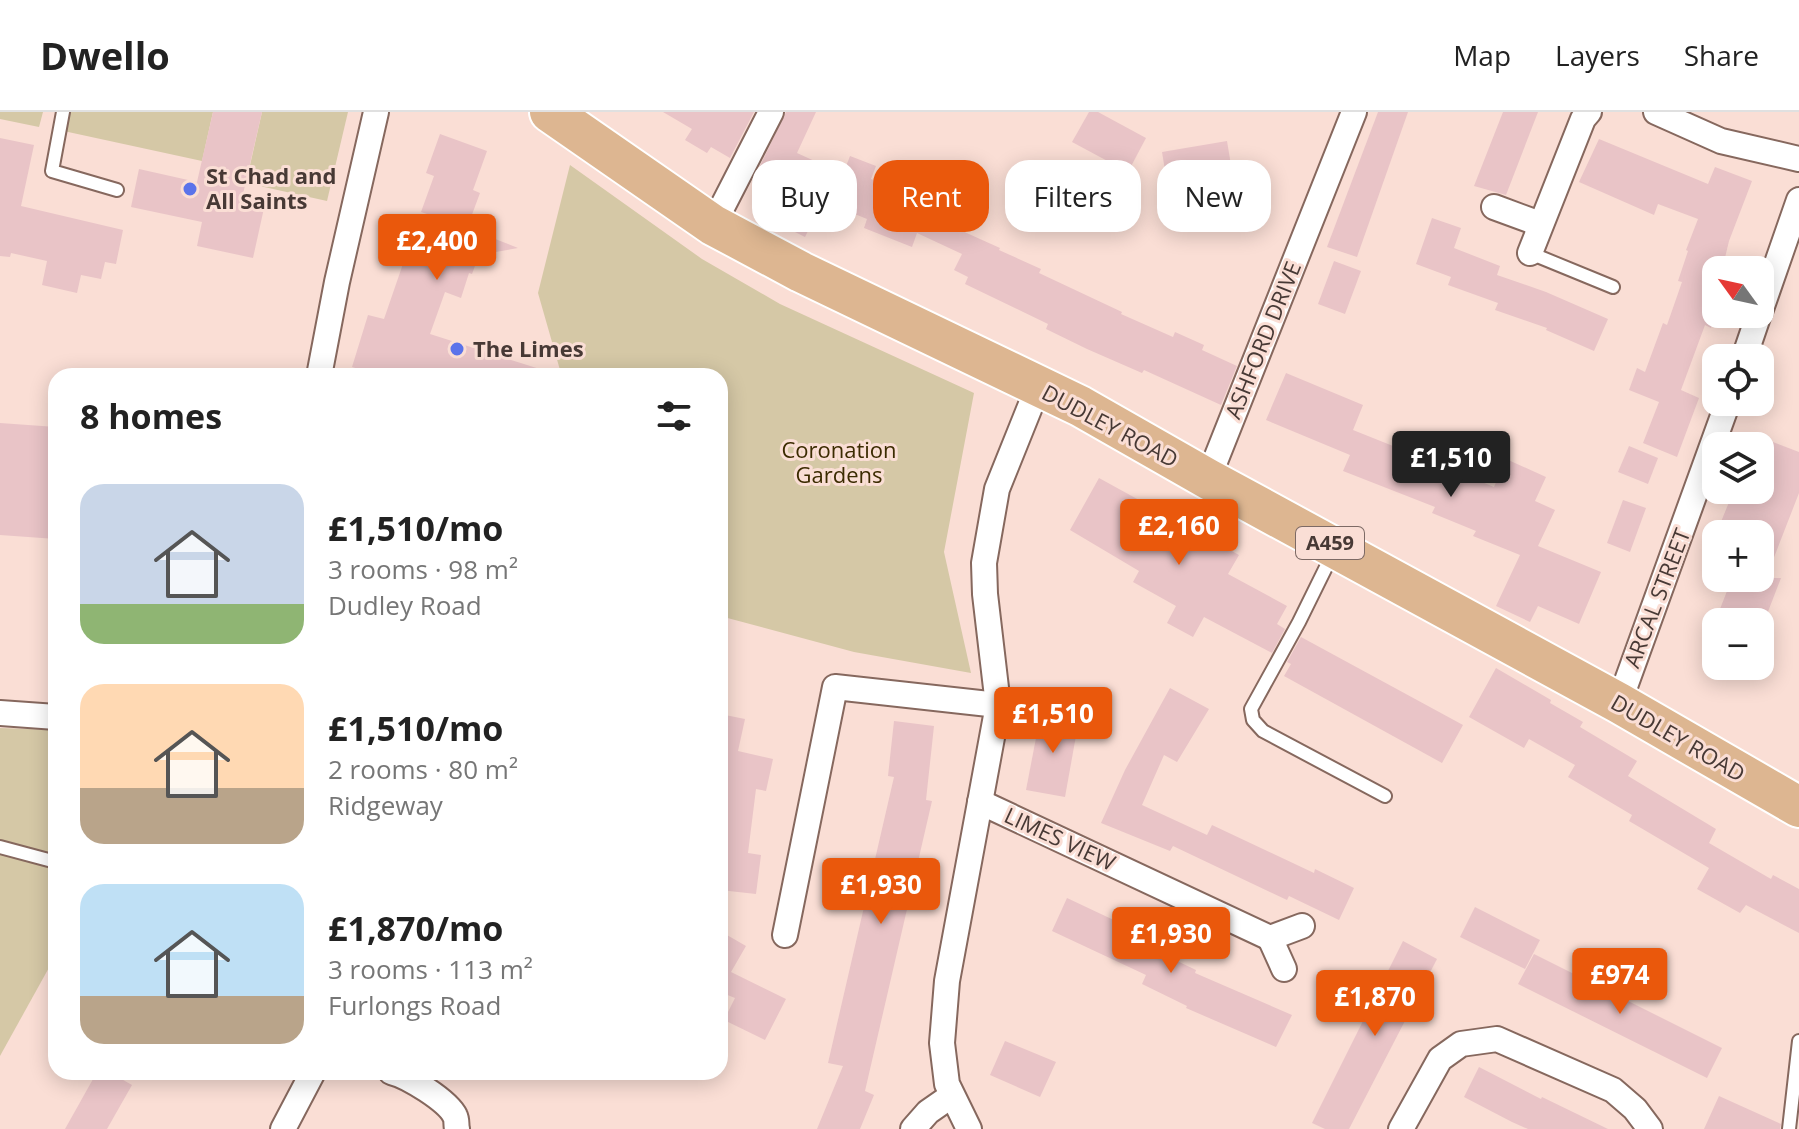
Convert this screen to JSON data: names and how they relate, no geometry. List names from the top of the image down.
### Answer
{
  "streets": {
    "main road": ["DUDLEY ROAD", "A459"],
    "street": ["ASHFORD DRIVE", "ARCAL STREET", "LIMES VIEW"]
  },
  "crossings": [
    ["ASHFORD DRIVE", "DUDLEY ROAD"],
    ["DUDLEY ROAD", "ARCAL STREET"]
  ],
  "parks": ["Coronation Gardens"],
  "places": ["St Chad and All Saints", "The Limes"],
  "north": "top left",
  "page": {
    "header": "Dwello",
    "nav": ["Map", "Layers", "Share"],
    "chip": [
      "Buy",
      "Rent",
      "Filters",
      "New"
    ],
    "price": [
      "£2,400",
      "£1,510",
      "£2,160",
      "£1,510",
      "£1,930",
      "£1,930",
      "£974",
      "£1,870"
    ],
    "map_buttons": ["+", "−"],
    "heading": "8 homes",
    "list": [
      {
        "name": "£1,510/mo",
        "note": "3 rooms · 98 m² · Dudley Road"
      },
      {
        "name": "£1,510/mo",
        "note": "2 rooms · 80 m² · Ridgeway"
      },
      {
        "name": "£1,870/mo",
        "note": "3 rooms · 113 m² · Furlongs Road"
      }
    ]
  }
}
